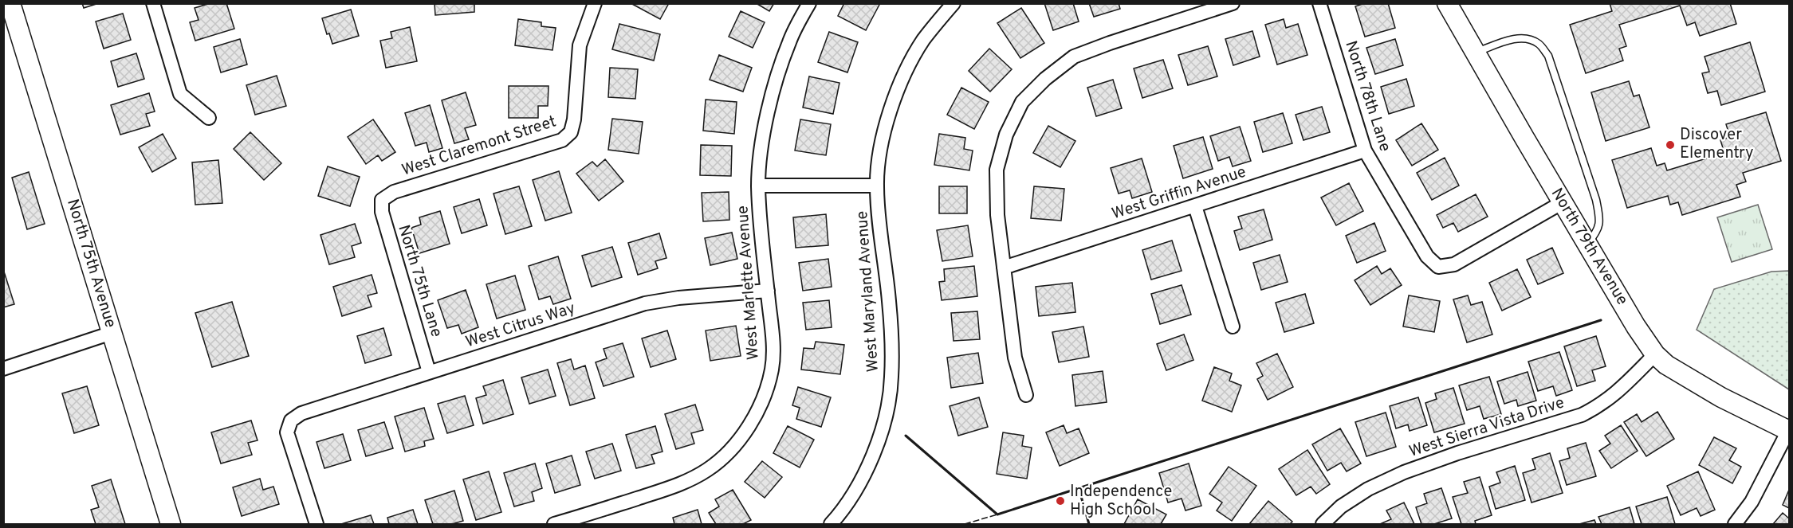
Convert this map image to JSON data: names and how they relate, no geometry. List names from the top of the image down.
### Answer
{
  "streets": {
    "street": [
      "North 78th Lane",
      "West Claremont Street",
      "West Griffin Avenue",
      "North 79th Avenue",
      "North 75th Avenue",
      "North 75th Lane",
      "West Marlette Avenue",
      "West Maryland Avenue",
      "West Citrus Way",
      "West Sierra Vista Drive"
    ]
  },
  "crossings": [
    ["North 78th Lane", "West Griffin Avenue"],
    ["North 78th Lane", "North 79th Avenue"],
    ["West Claremont Street", "North 75th Lane"],
    ["North 79th Avenue", "West Sierra Vista Drive"],
    ["North 75th Lane", "West Citrus Way"],
    ["West Marlette Avenue", "West Citrus Way"]
  ],
  "places": ["Discover Elementry", "Independence High School"]
}
